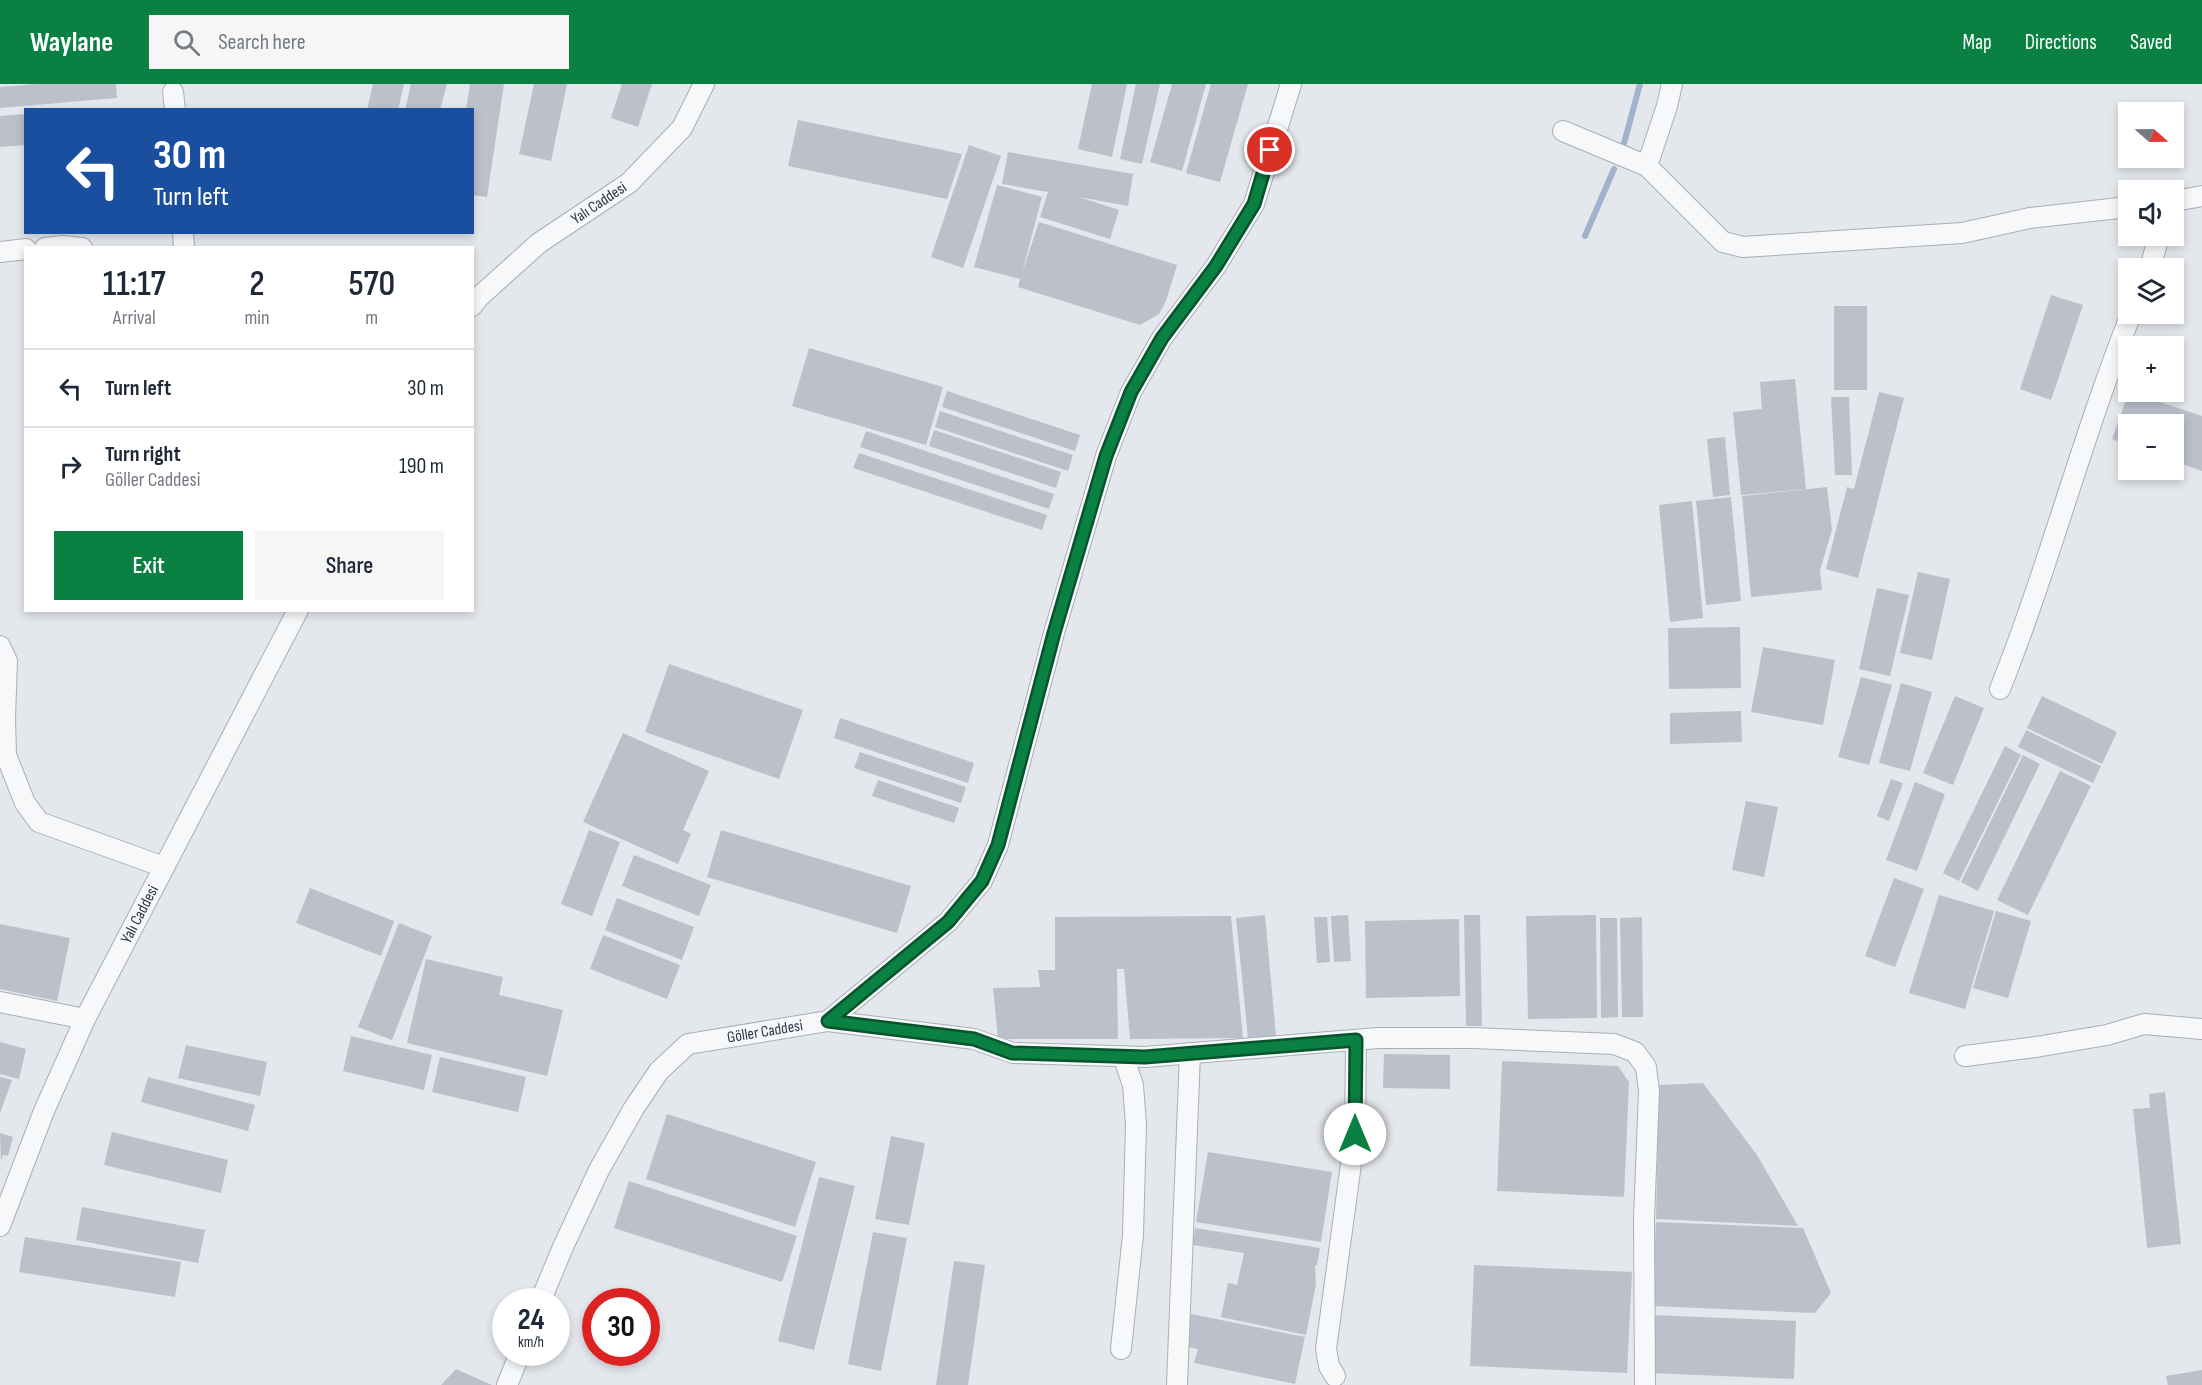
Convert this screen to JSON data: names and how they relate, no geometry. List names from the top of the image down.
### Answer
{
  "streets": {
    "street": ["Yalı Caddesi", "Göller Caddesi"]
  },
  "north": "right",
  "page": {
    "header": "Waylane",
    "search": "Search here",
    "nav": ["Map", "Directions", "Saved"],
    "map_buttons": ["+", "−"],
    "turn": ["30 m", "Turn left"],
    "eta": [
      "11:17",
      "Arrival",
      "2",
      "min",
      "570",
      "m"
    ],
    "list": [
      {
        "name": "Turn left",
        "value": "30 m"
      },
      {
        "name": "Turn right",
        "note": "Göller Caddesi",
        "value": "190 m"
      }
    ],
    "buttons": ["Exit", "Share"],
    "speed": "24 km/h",
    "limit": "30"
  }
}
